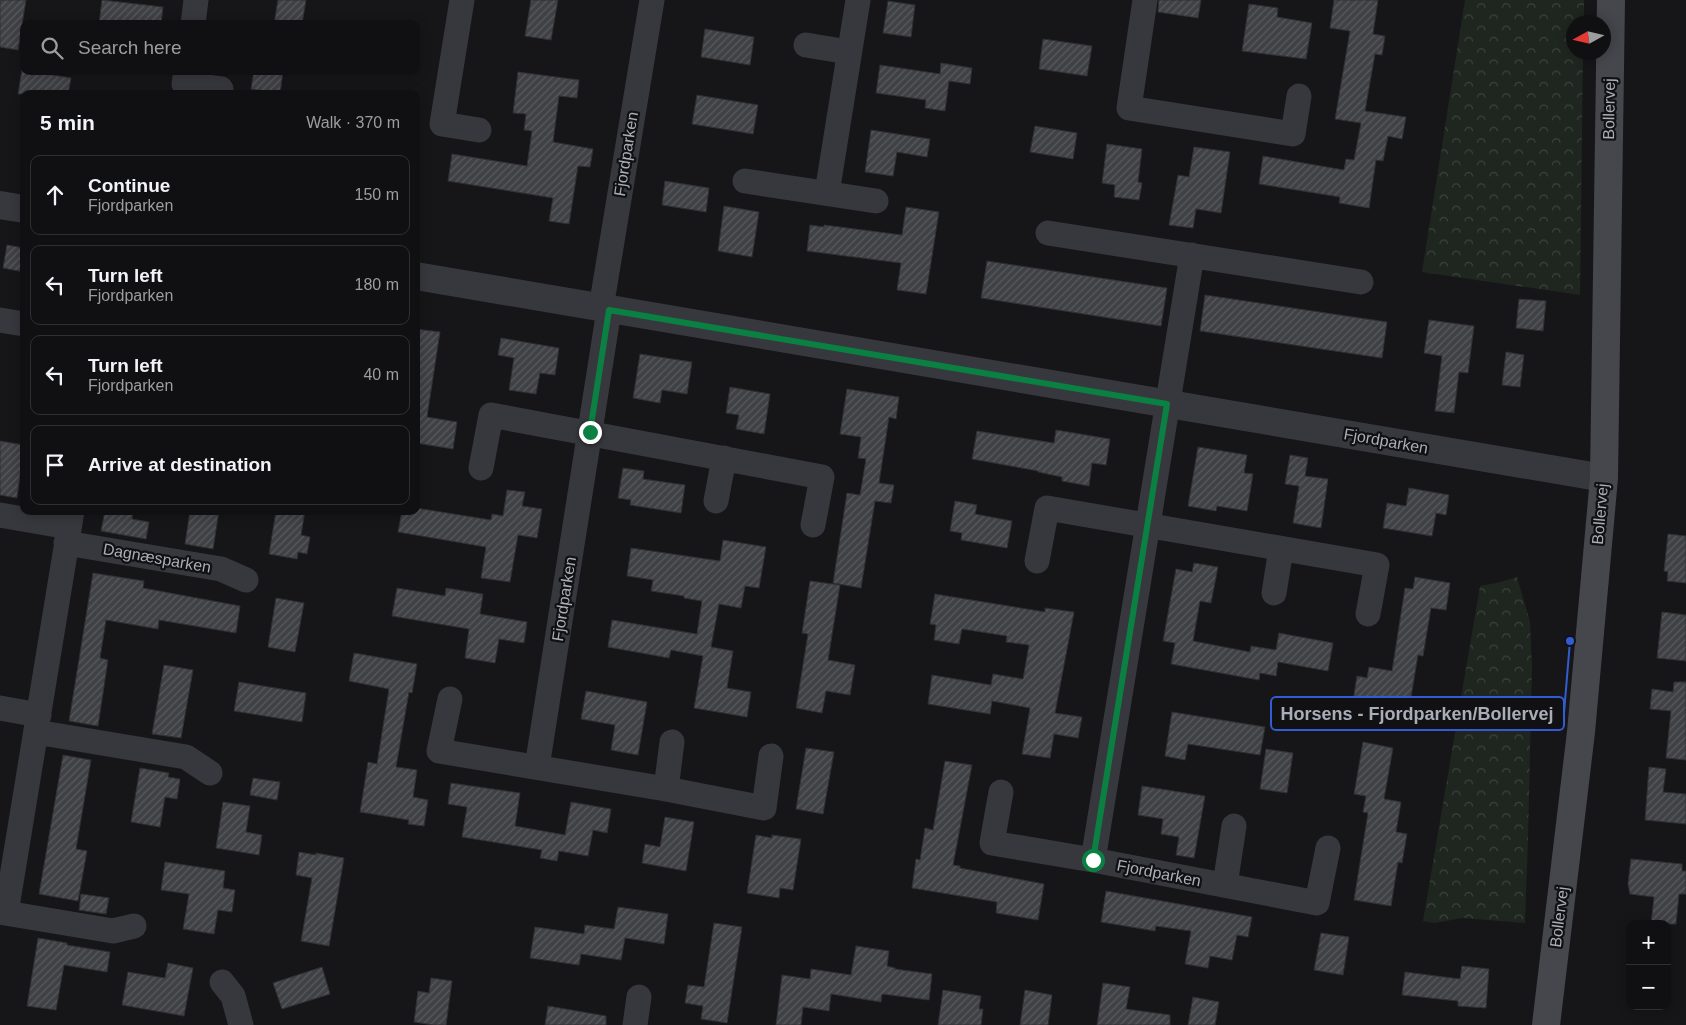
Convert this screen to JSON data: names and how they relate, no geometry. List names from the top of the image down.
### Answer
{
  "streets": {
    "main road": ["Bollervej"],
    "street": ["Fjordparken", "Dagnæsparken"]
  },
  "crossings": [
    ["Bollervej", "Fjordparken"]
  ],
  "places": ["Horsens - Fjordparken/Bollervej"],
  "north": "left",
  "page": {
    "search": "Search here",
    "heading": ["5 min", "Walk · 370 m"],
    "list": [
      ["Continue", "Fjordparken", "150 m"],
      ["Turn left", "Fjordparken", "180 m"],
      ["Turn left", "Fjordparken", "40 m"],
      "Arrive at destination"
    ],
    "map_buttons": ["+", "−"]
  }
}
